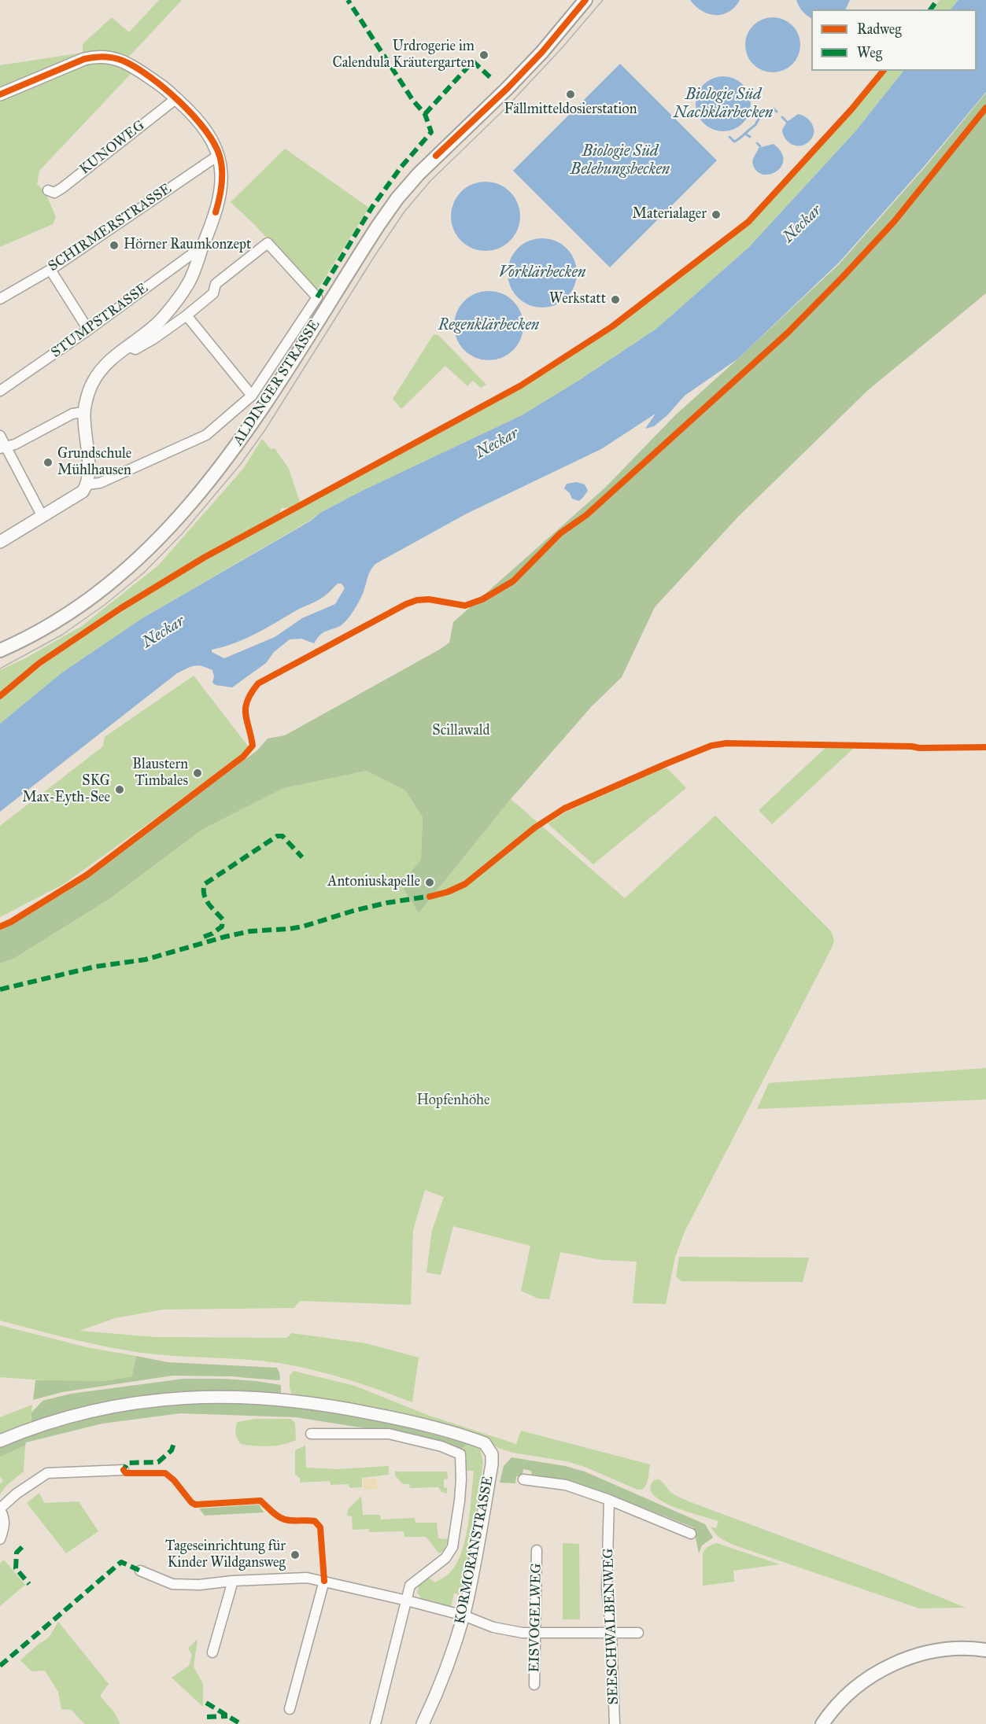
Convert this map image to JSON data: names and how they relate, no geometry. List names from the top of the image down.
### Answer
{
  "streets": {
    "main road": ["ALDINGER STRASSE"],
    "street": [
      "KUNOWEG",
      "SCHIRMERSTRASSE",
      "STUMPSTRASSE",
      "KORMORANSTRASSE",
      "EISVOGELWEG",
      "SEESCHWALBENWEG"
    ]
  },
  "water": [
    "Biologie Süd Nachklärbecken",
    "Biologie Süd Belebungsbecken",
    "Neckar",
    "Vorklärbecken",
    "Regenklärbecken"
  ],
  "parks": ["Scillawald", "Hopfenhöhe"],
  "places": [
    "Urdrogerie im Calendula Kräutergarten",
    "Fällmitteldosierstation",
    "Materialager",
    "Hörner Raumkonzept",
    "Werkstatt",
    "Grundschule Mühlhausen",
    "Blaustern Timbales",
    "SKG Max-Eyth-See",
    "Antoniuskapelle",
    "Tageseinrichtung für Kinder Wildgansweg"
  ],
  "legend": ["Radweg", "Weg"]
}
